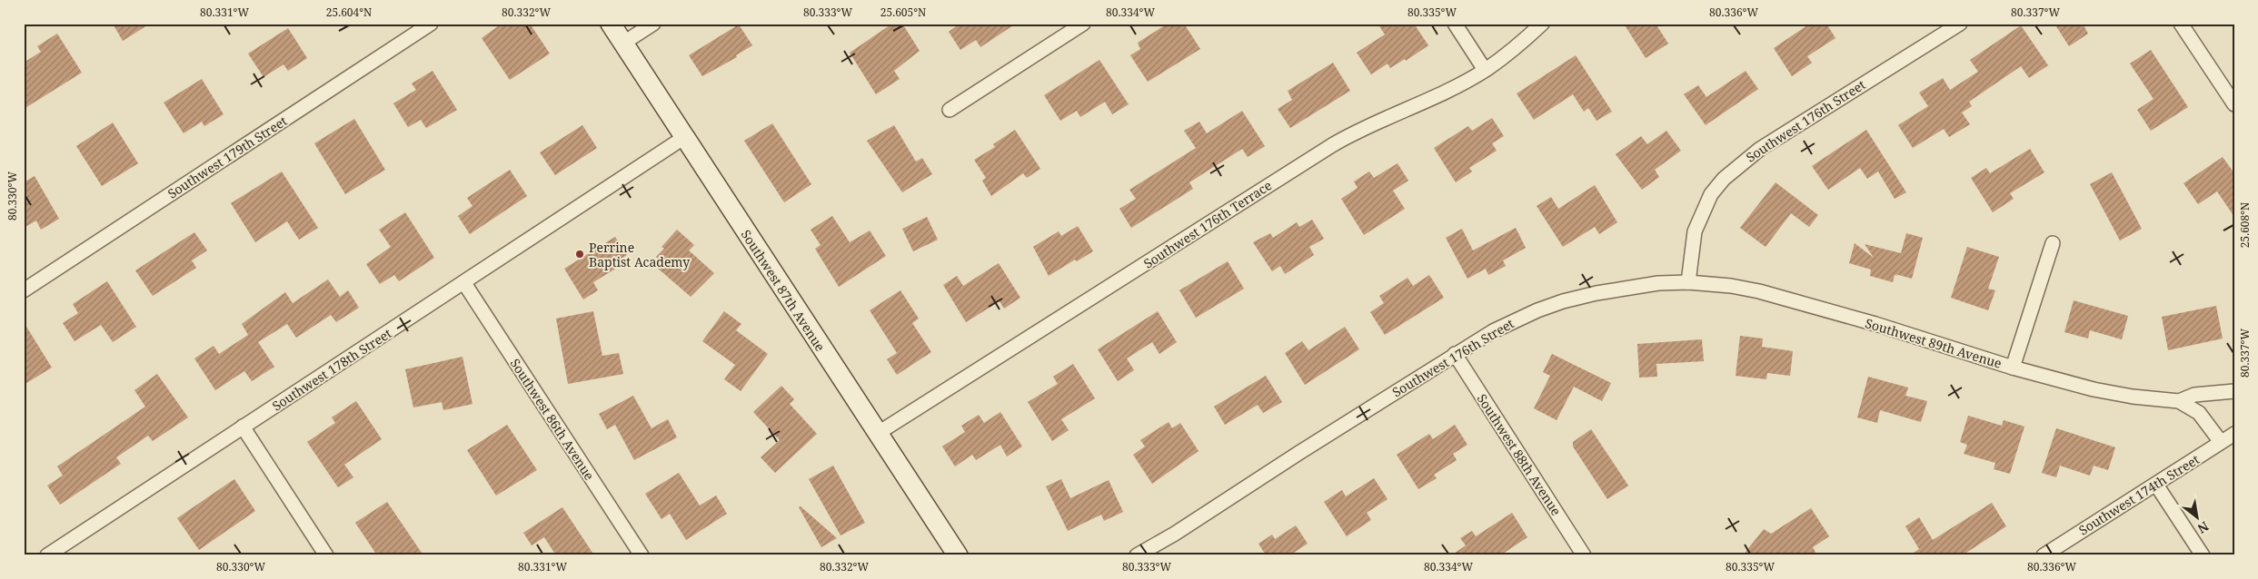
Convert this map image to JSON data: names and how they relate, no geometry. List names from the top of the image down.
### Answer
{
  "streets": {
    "street": [
      "Southwest 176th Street",
      "Southwest 179th Street",
      "Southwest 176th Terrace",
      "Southwest 87th Avenue",
      "Southwest 89th Avenue",
      "Southwest 178th Street",
      "Southwest 86th Avenue",
      "Southwest 88th Avenue",
      "Southwest 174th Street"
    ]
  },
  "crossings": [
    ["Southwest 176th Street", "Southwest 89th Avenue"],
    ["Southwest 176th Street", "Southwest 88th Avenue"],
    ["Southwest 176th Terrace", "Southwest 87th Avenue"],
    ["Southwest 87th Avenue", "Southwest 178th Street"],
    ["Southwest 89th Avenue", "Southwest 174th Street"],
    ["Southwest 178th Street", "Southwest 86th Avenue"]
  ],
  "places": ["Perrine Baptist Academy"],
  "north": "bottom right",
  "coordinates": [
    "80.331°W",
    "25.604°N",
    "80.332°W",
    "80.333°W",
    "25.605°N",
    "80.334°W",
    "80.335°W",
    "80.336°W",
    "80.337°W",
    "80.330°W",
    "25.608°N"
  ]
}
